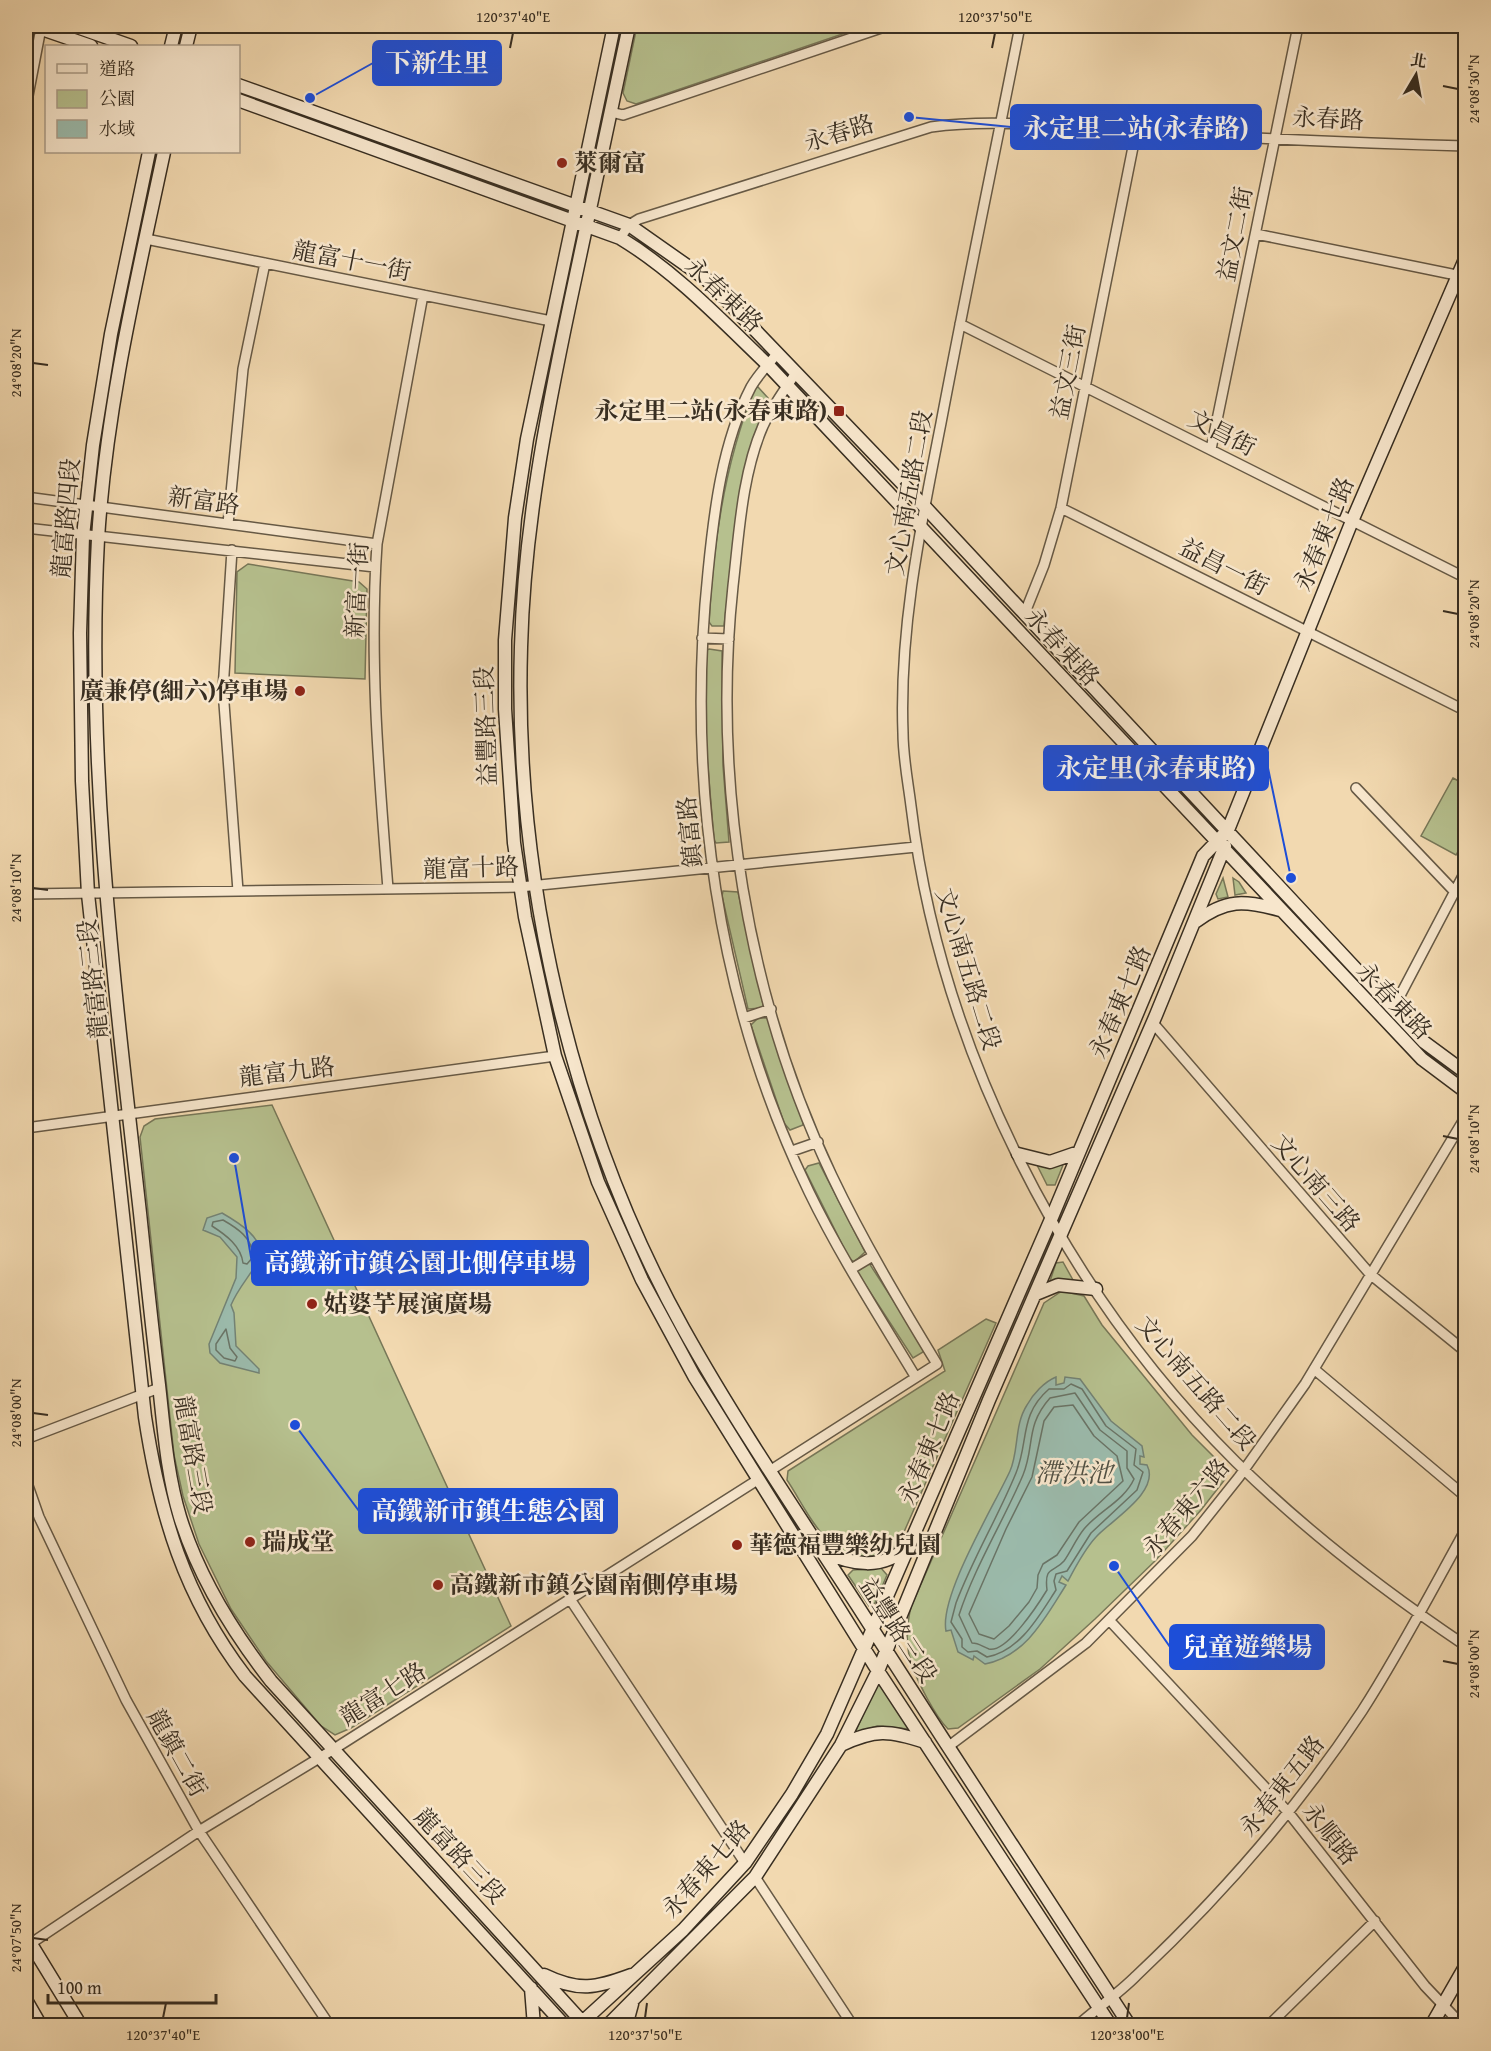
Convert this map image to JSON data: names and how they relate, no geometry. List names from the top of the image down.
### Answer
{
  "streets": {
    "street": [
      "永春路",
      "益文二街",
      "龍富十一街",
      "永春東路",
      "益文三街",
      "文昌街",
      "文心南五路二段",
      "新富路",
      "龍富路四段",
      "永春東七路",
      "益昌一街",
      "新富一街",
      "益豐路三段",
      "鎮富路",
      "龍富十路",
      "龍富路三段",
      "龍富九路",
      "文心南三路",
      "永春東六路",
      "龍富七路",
      "龍鎮二街",
      "永春東五路",
      "永順路"
    ]
  },
  "crossings": [
    ["永春路", "益文二街"],
    ["永春路", "永春東路"],
    ["永春路", "益文三街"],
    ["永春路", "文心南五路二段"],
    ["益文二街", "文昌街"],
    ["龍富十一街", "龍富路四段"],
    ["龍富十一街", "新富一街"],
    ["龍富十一街", "益豐路三段"],
    ["永春東路", "益文三街"],
    ["永春東路", "文心南五路二段"],
    ["永春東路", "永春東七路"],
    ["永春東路", "鎮富路"],
    ["益文三街", "文昌街"],
    ["益文三街", "益昌一街"],
    ["文昌街", "文心南五路二段"],
    ["文昌街", "永春東七路"],
    ["文心南五路二段", "永春東七路"],
    ["文心南五路二段", "龍富十路"],
    ["文心南五路二段", "永春東六路"],
    ["文心南五路二段", "永春東五路"],
    ["新富路", "龍富路四段"],
    ["新富路", "新富一街"],
    ["龍富路四段", "龍富十路"],
    ["龍富路四段", "龍富路三段"],
    ["永春東七路", "益昌一街"],
    ["永春東七路", "益豐路三段"],
    ["永春東七路", "龍富路三段"],
    ["永春東七路", "文心南三路"],
    ["新富一街", "龍富十路"],
    ["益豐路三段", "龍富十路"],
    ["益豐路三段", "龍富九路"],
    ["益豐路三段", "永春東六路"],
    ["益豐路三段", "龍富七路"],
    ["益豐路三段", "永春東五路"],
    ["鎮富路", "龍富十路"],
    ["龍富十路", "龍富路三段"],
    ["龍富路三段", "龍富九路"],
    ["龍富路三段", "龍富七路"],
    ["文心南三路", "永春東六路"],
    ["永春東六路", "永順路"],
    ["龍富七路", "龍鎮二街"],
    ["永春東五路", "永順路"]
  ],
  "water": ["滯洪池"],
  "places": {
    "other": [
      "下新生里",
      "永定里二站(永春路)",
      "萊爾富",
      "廣兼停(細六)停車場",
      "永定里(永春東路)",
      "高鐵新市鎮公園北側停車場",
      "姑婆芋展演廣場",
      "高鐵新市鎮生態公園",
      "瑞成堂",
      "華德福豐樂幼兒園",
      "兒童遊樂場",
      "高鐵新市鎮公園南側停車場"
    ],
    "transit": ["永定里二站(永春東路)"]
  },
  "legend": ["道路", "公園", "水域"],
  "scale_bar": "100 m",
  "north": "top",
  "coordinates": [
    "120°37'40\"E",
    "120°37'50\"E",
    "24°08'30\"N",
    "24°08'20\"N",
    "24°08'10\"N",
    "24°08'00\"N",
    "24°07'50\"N",
    "120°38'00\"E"
  ]
}
